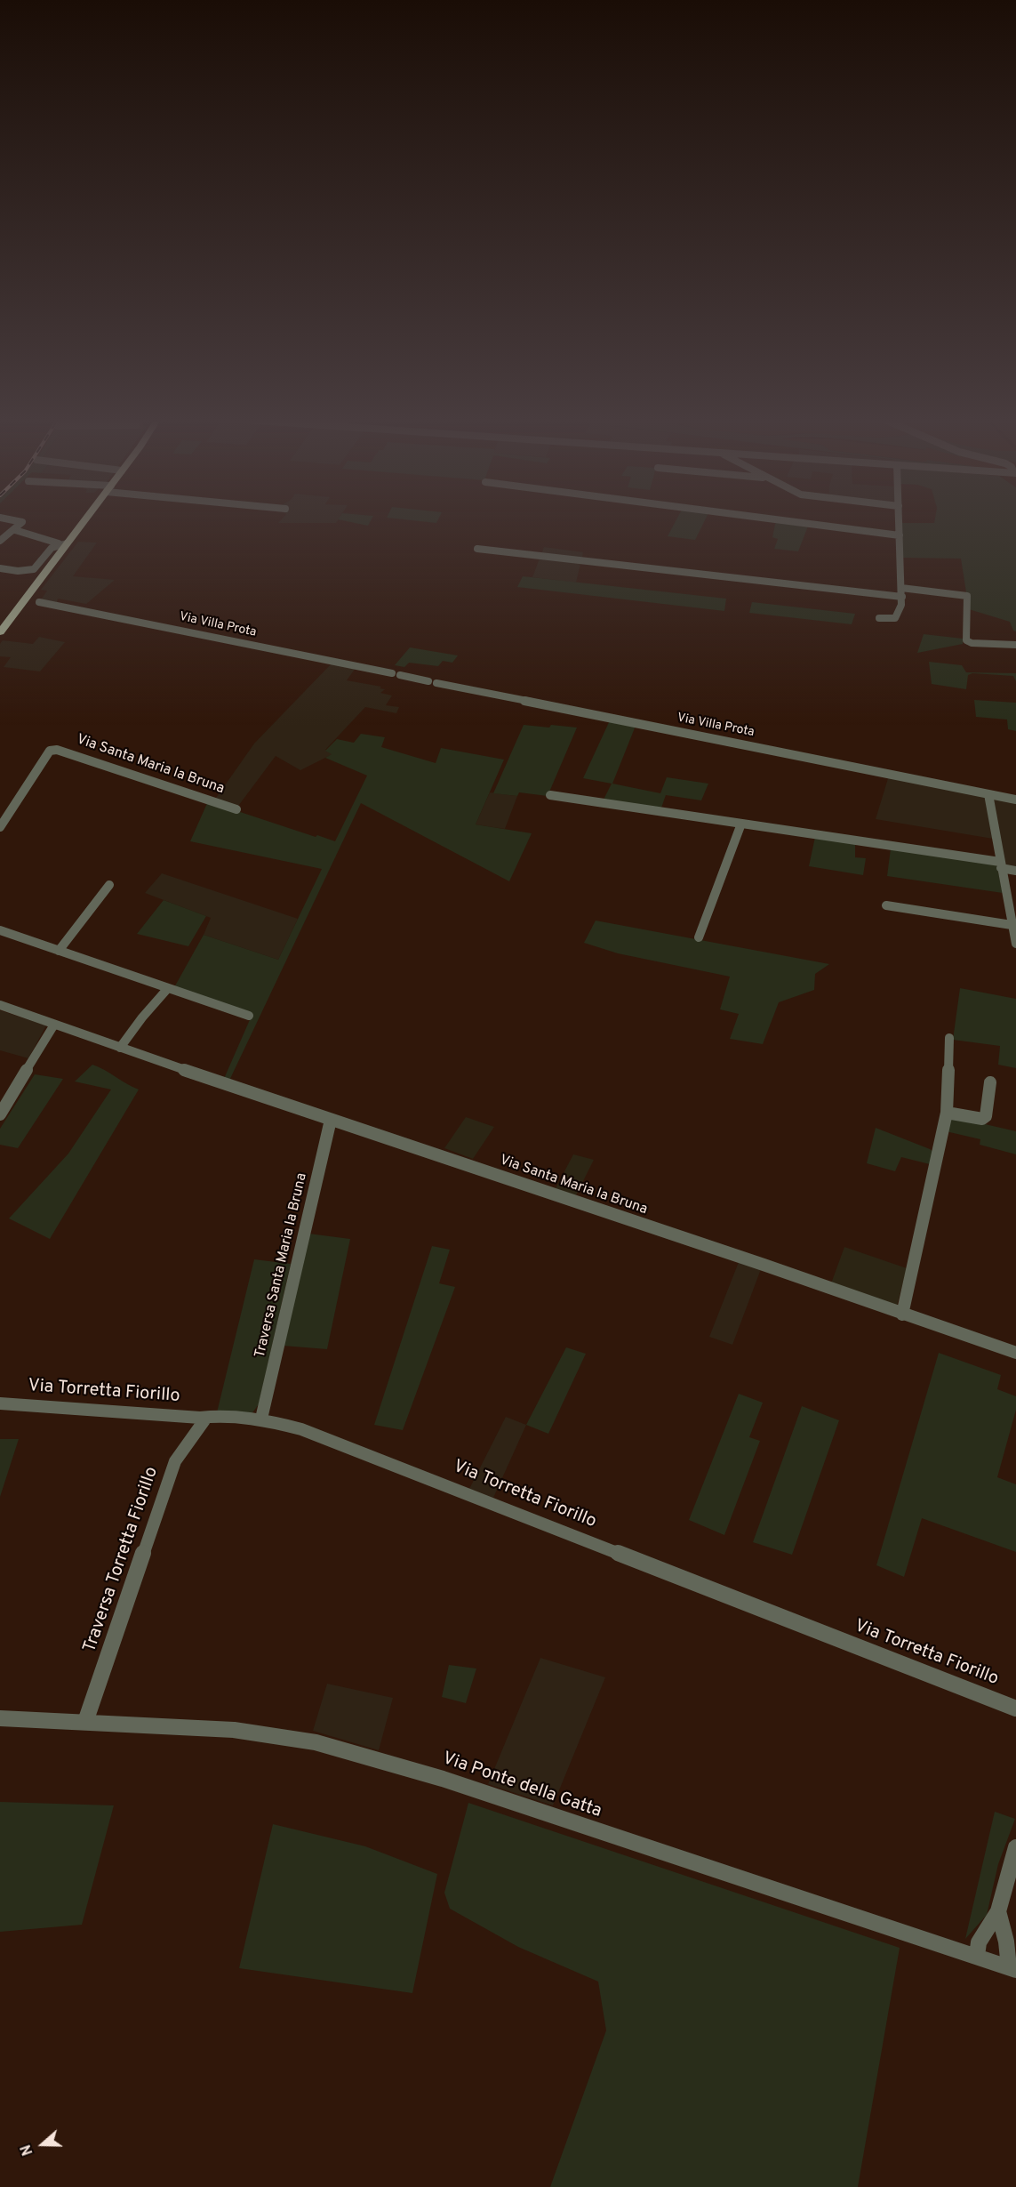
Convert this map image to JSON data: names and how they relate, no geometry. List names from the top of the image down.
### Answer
{
  "streets": {
    "street": [
      "Via Villa Prota",
      "Via Santa Maria la Bruna",
      "Traversa Santa Maria la Bruna",
      "Via Torretta Fiorillo",
      "Traversa Torretta Fiorillo",
      "Via Ponte della Gatta"
    ]
  },
  "crossings": [
    ["Via Santa Maria la Bruna", "Traversa Santa Maria la Bruna"],
    ["Traversa Santa Maria la Bruna", "Via Torretta Fiorillo"],
    ["Via Torretta Fiorillo", "Traversa Torretta Fiorillo"],
    ["Traversa Torretta Fiorillo", "Via Ponte della Gatta"]
  ],
  "north": "left"
}
